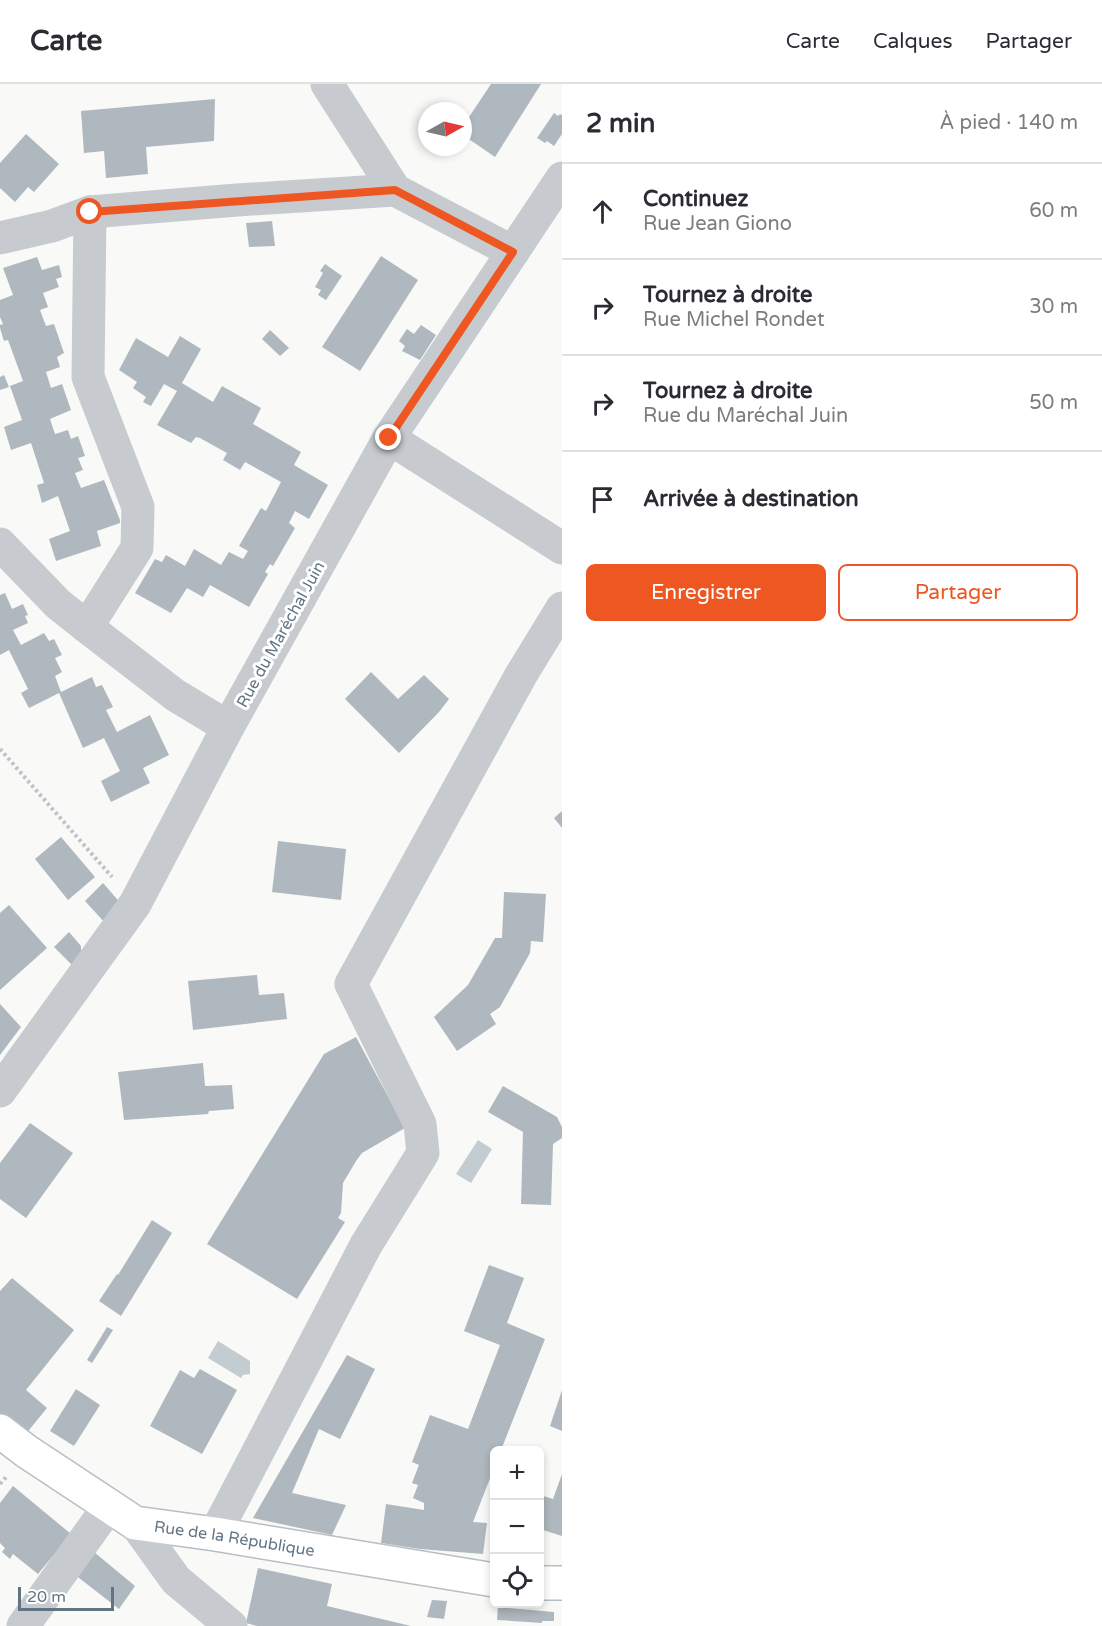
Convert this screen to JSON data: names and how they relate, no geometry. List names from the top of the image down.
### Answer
{
  "streets": {
    "main road": ["Rue de la République"],
    "street": ["Rue du Maréchal Juin"]
  },
  "scale_bar": "20 m",
  "north": "right",
  "page": {
    "header": "Carte",
    "nav": ["Carte", "Calques", "Partager"],
    "heading": ["2 min", "À pied · 140 m"],
    "list": [
      ["Continuez", "Rue Jean Giono", "60 m"],
      ["Tournez à droite", "Rue Michel Rondet", "30 m"],
      ["Tournez à droite", "Rue du Maréchal Juin", "50 m"],
      "Arrivée à destination"
    ],
    "buttons": ["Enregistrer", "Partager"],
    "map_buttons": ["+", "−"],
    "scale": "20 m"
  }
}
